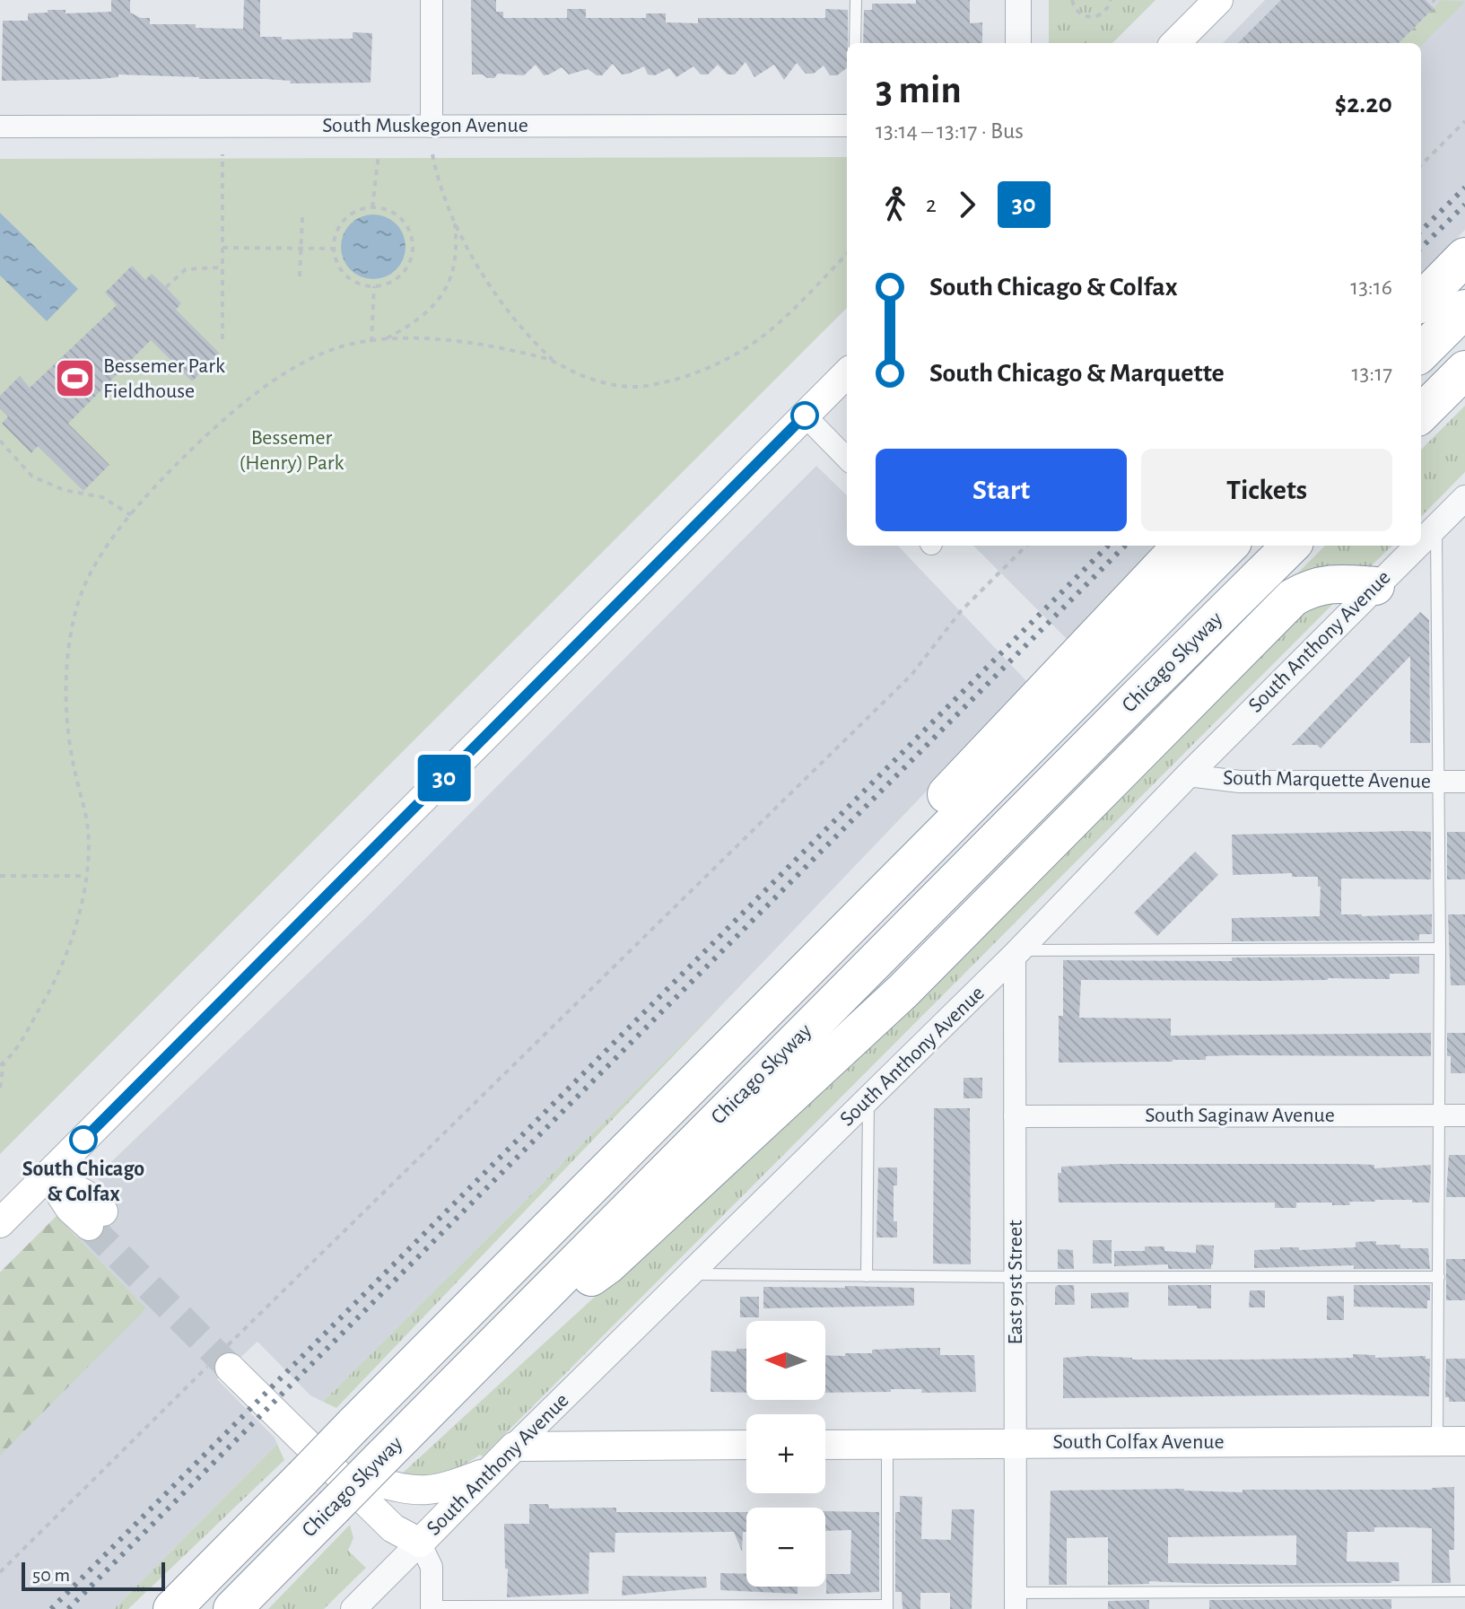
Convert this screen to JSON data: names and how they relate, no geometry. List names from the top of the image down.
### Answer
{
  "streets": {
    "highway": ["Chicago Skyway"],
    "main road": ["South Anthony Avenue", "South Colfax Avenue"],
    "street": [
      "South Muskegon Avenue",
      "South Marquette Avenue",
      "South Saginaw Avenue",
      "East 91st Street"
    ]
  },
  "crossings": [
    ["South Anthony Avenue", "South Marquette Avenue"],
    ["South Anthony Avenue", "East 91st Street"],
    ["South Saginaw Avenue", "East 91st Street"],
    ["East 91st Street", "South Colfax Avenue"]
  ],
  "parks": ["Bessemer (Henry) Park"],
  "places": {
    "sports": ["Bessemer Park Fieldhouse"],
    "other": ["South Chicago & Colfax"]
  },
  "lines": ["bus line 30"],
  "scale_bar": "50 m",
  "north": "left",
  "page": {
    "on_map": "30",
    "heading": ["3 min", "13:14 – 13:17 · Bus", "$2.20"],
    "legs": ["2", "30"],
    "list": [
      {
        "name": "South Chicago & Colfax",
        "value": "13:16"
      },
      {
        "name": "South Chicago & Marquette",
        "value": "13:17"
      }
    ],
    "buttons": ["Start", "Tickets"],
    "map_buttons": ["+", "−"],
    "scale": "50 m"
  }
}
